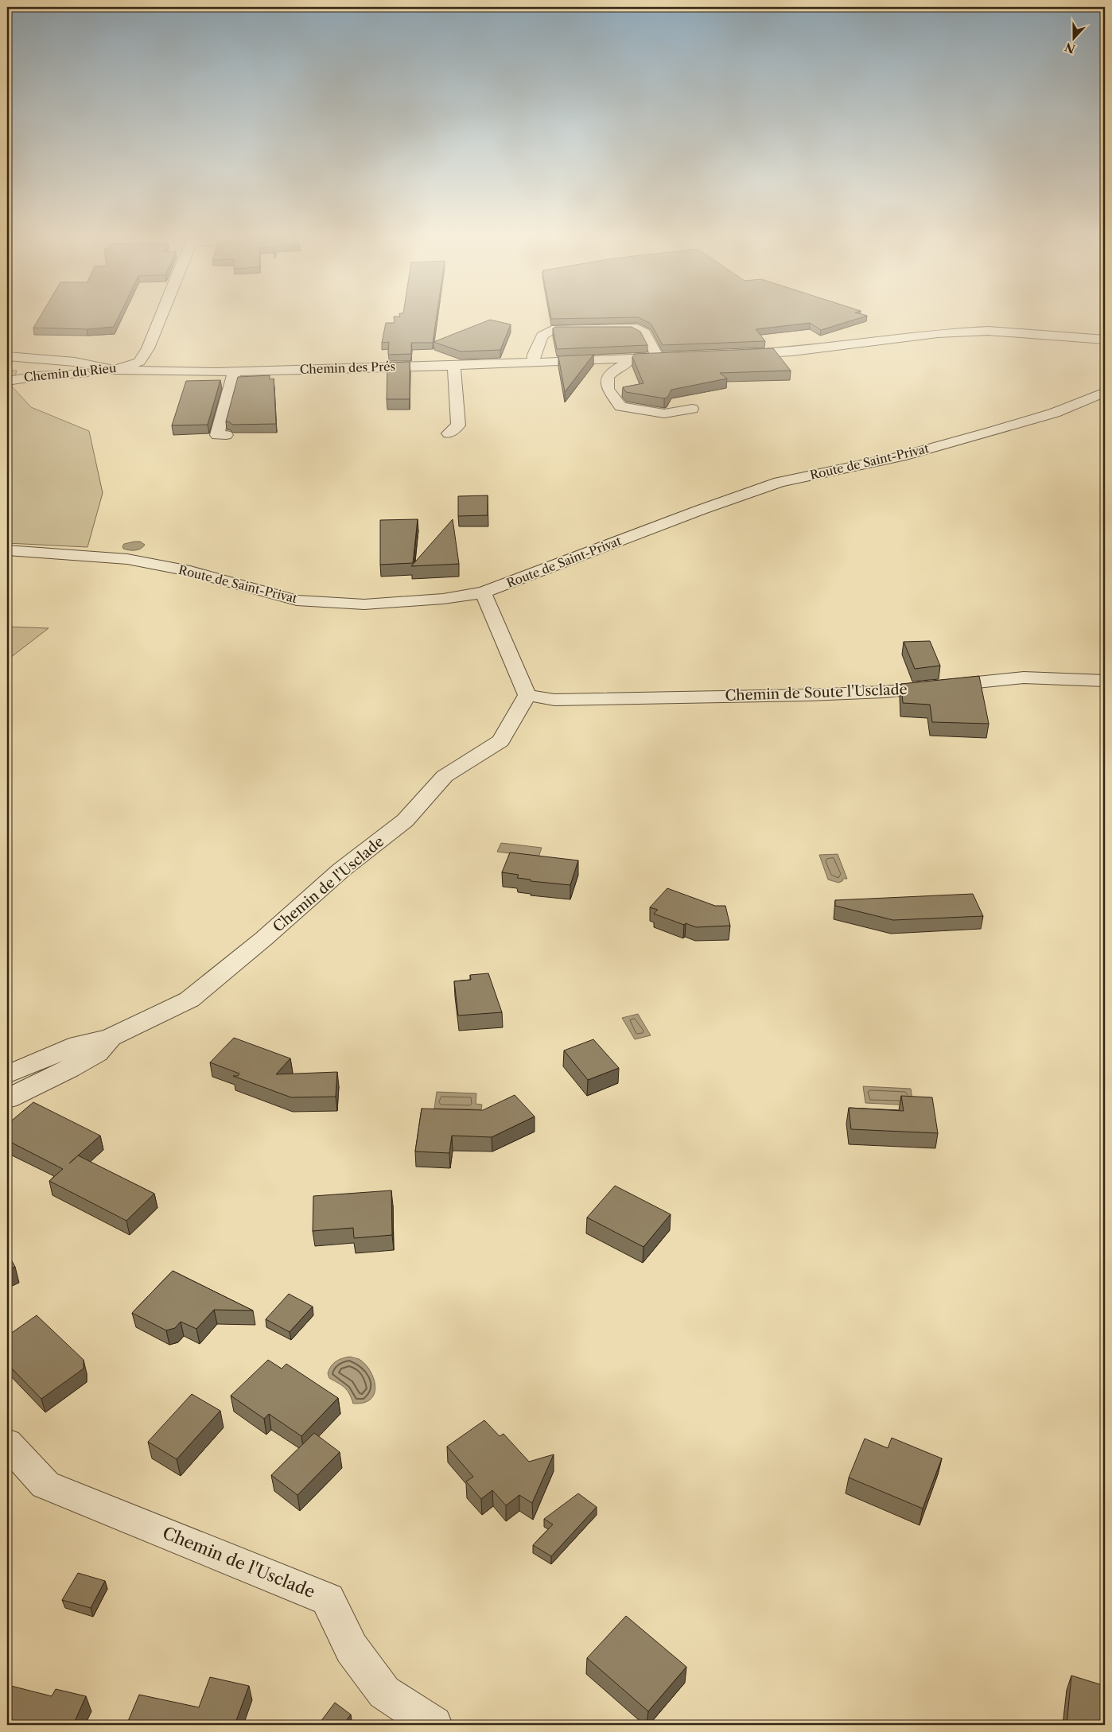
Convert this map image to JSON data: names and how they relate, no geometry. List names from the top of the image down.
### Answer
{
  "streets": {
    "street": [
      "Chemin des Prés",
      "Chemin du Rieu",
      "Route de Saint-Privat",
      "Chemin de Soute l'Usclade",
      "Chemin de l'Usclade"
    ]
  },
  "crossings": [
    ["Chemin des Prés", "Chemin du Rieu"],
    ["Chemin de Soute l'Usclade", "Chemin de l'Usclade"]
  ],
  "north": "bottom"
}
